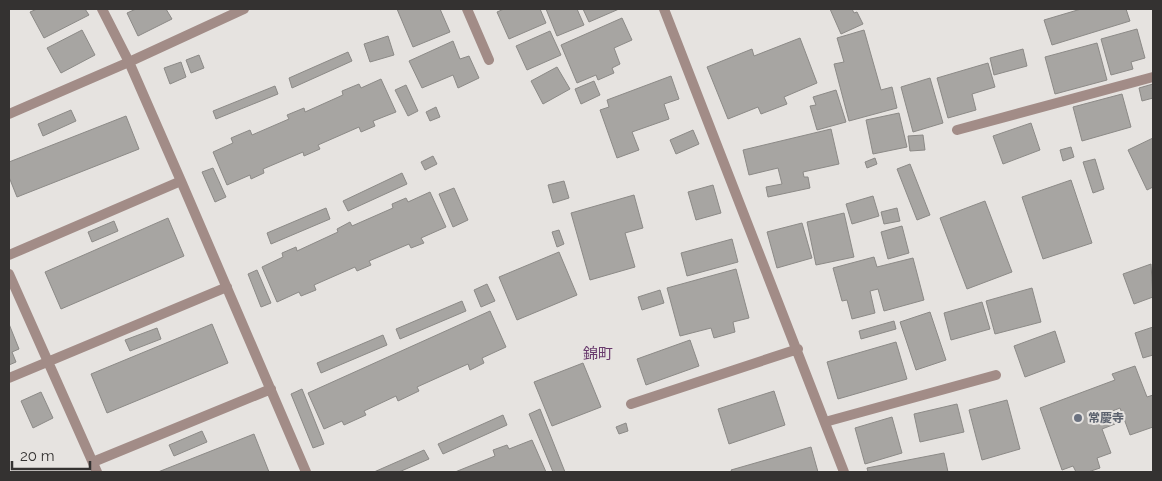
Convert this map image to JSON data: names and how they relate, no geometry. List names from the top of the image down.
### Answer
{
  "districts": ["錦町"],
  "places": ["常慶寺"],
  "scale_bar": "20 m"
}
